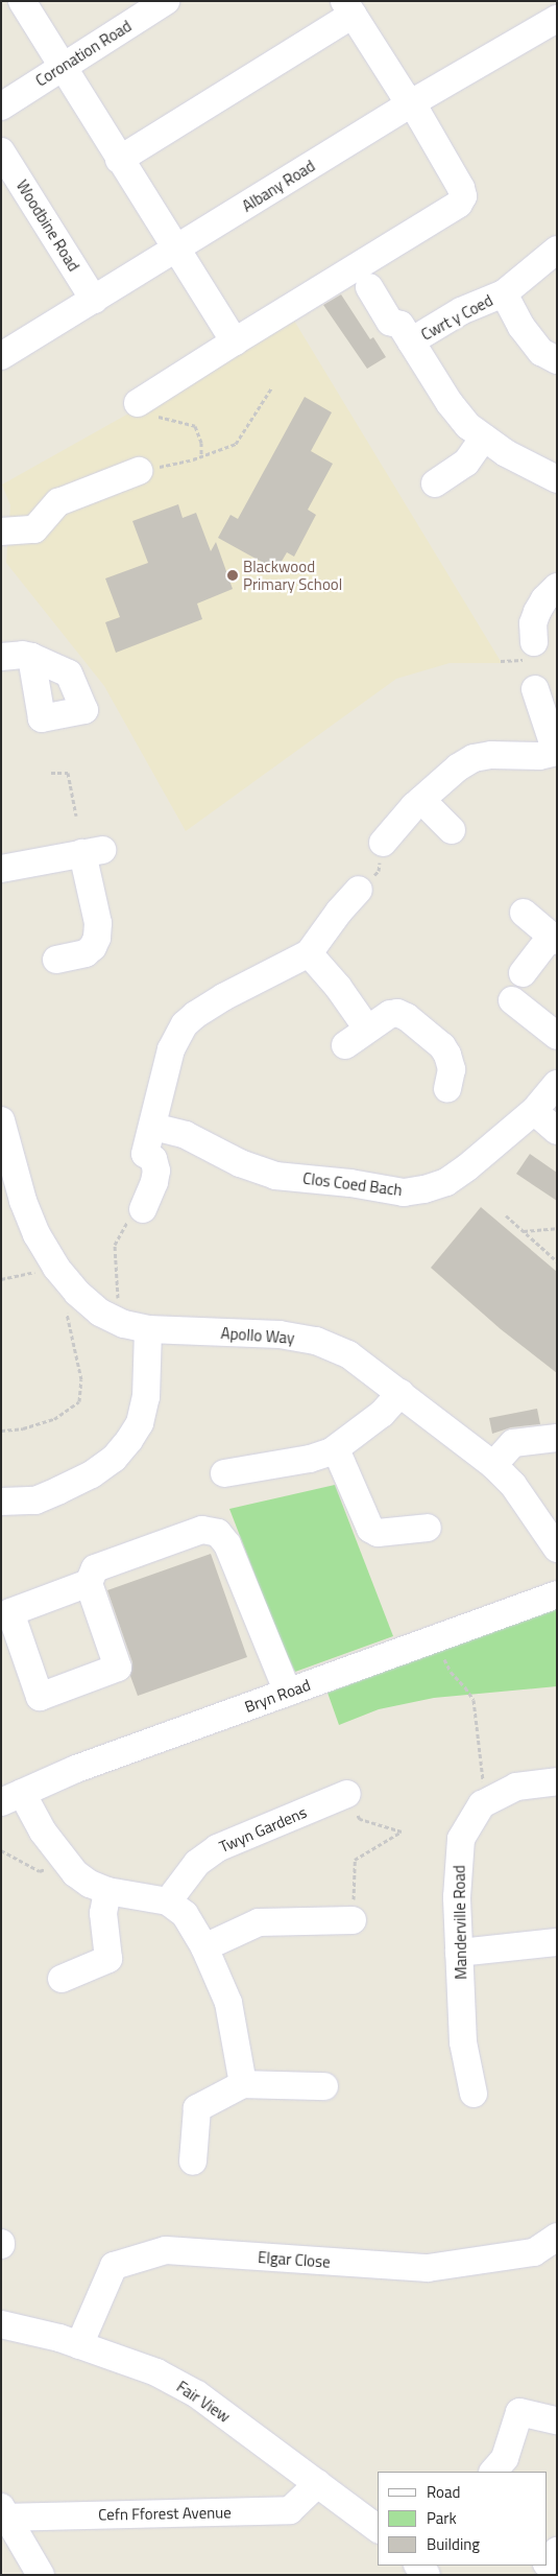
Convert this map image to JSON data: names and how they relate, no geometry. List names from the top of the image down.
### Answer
{
  "streets": {
    "street": [
      "Coronation Road",
      "Albany Road",
      "Woodbine Road",
      "Cwrt y Coed",
      "Clos Coed Bach",
      "Apollo Way",
      "Bryn Road",
      "Twyn Gardens",
      "Manderville Road",
      "Elgar Close",
      "Fair View",
      "Cefn Fforest Avenue"
    ]
  },
  "crossings": [
    ["Albany Road", "Woodbine Road"],
    ["Elgar Close", "Fair View"],
    ["Fair View", "Cefn Fforest Avenue"]
  ],
  "places": ["Blackwood Primary School"],
  "legend": ["Road", "Park", "Building"]
}
